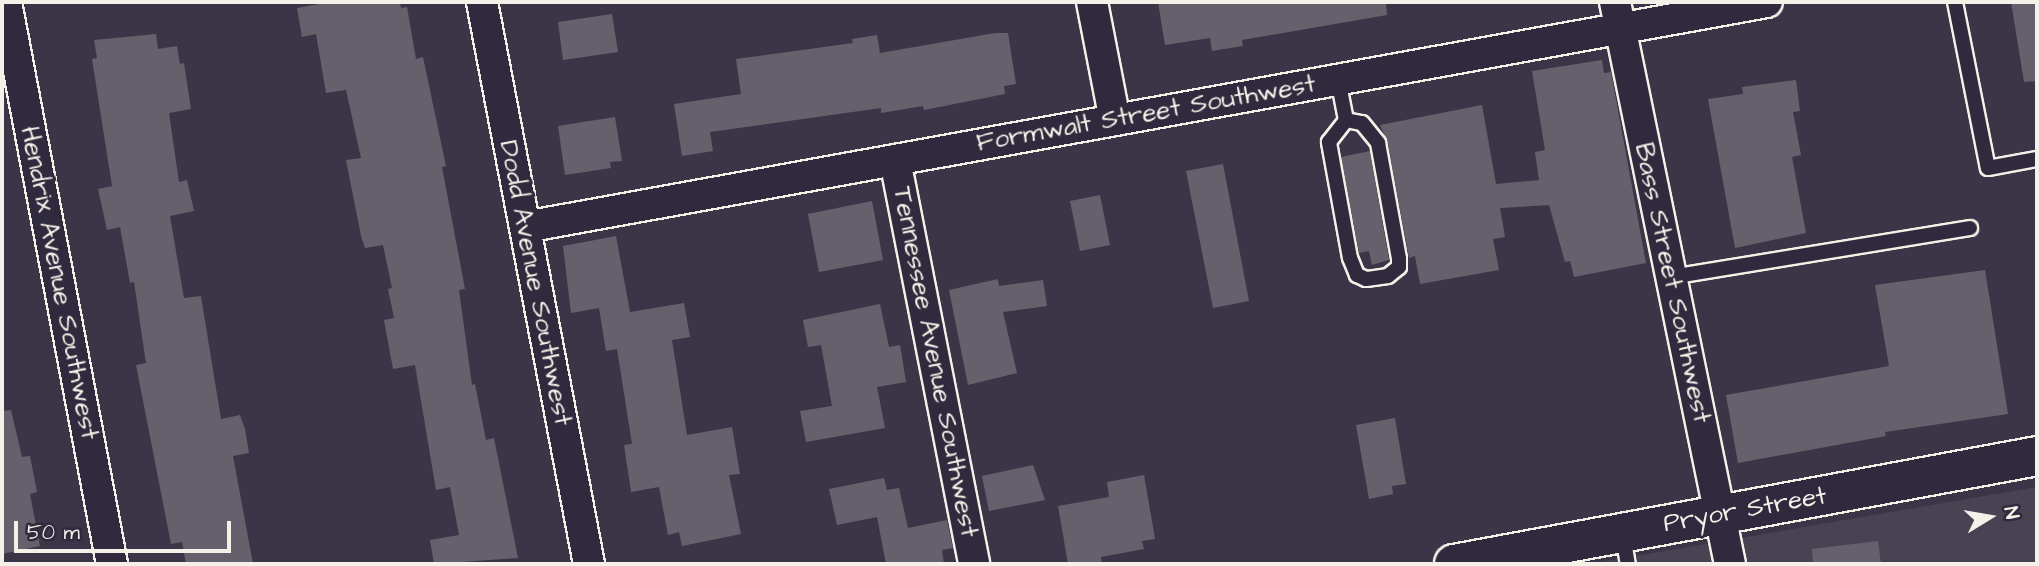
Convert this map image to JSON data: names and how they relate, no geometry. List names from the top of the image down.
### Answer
{
  "streets": {
    "main road": ["Pryor Street"],
    "street": [
      "Formwalt Street Southwest",
      "Hendrix Avenue Southwest",
      "Dodd Avenue Southwest",
      "Bass Street Southwest",
      "Tennessee Avenue Southwest"
    ]
  },
  "crossings": [
    ["Formwalt Street Southwest", "Dodd Avenue Southwest"],
    ["Formwalt Street Southwest", "Bass Street Southwest"],
    ["Formwalt Street Southwest", "Tennessee Avenue Southwest"],
    ["Bass Street Southwest", "Pryor Street"]
  ],
  "scale_bar": "50 m",
  "north": "right"
}
